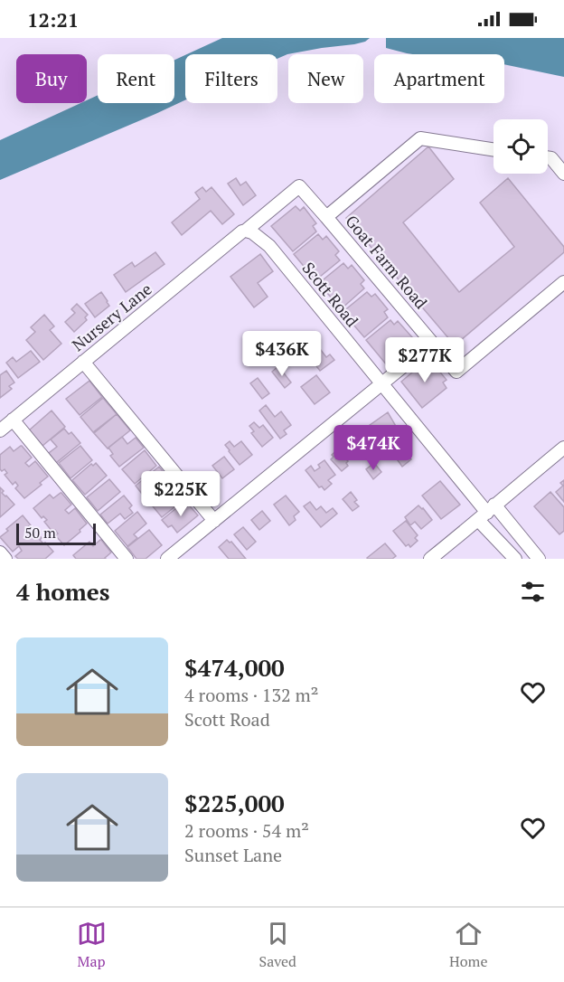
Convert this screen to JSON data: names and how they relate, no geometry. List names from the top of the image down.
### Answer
{
  "streets": {
    "street": ["Goat Farm Road", "Scott Road", "Nursery Lane"]
  },
  "crossings": [
    ["Goat Farm Road", "Scott Road"],
    ["Goat Farm Road", "Nursery Lane"],
    ["Scott Road", "Nursery Lane"]
  ],
  "scale_bar": "50 m",
  "page": {
    "status": "12:21",
    "chip": [
      "Buy",
      "Rent",
      "Filters",
      "New",
      "Apartment"
    ],
    "price": [
      "$436K",
      "$277K",
      "$474K",
      "$225K"
    ],
    "scale": "50 m",
    "heading": "4 homes",
    "list": [
      {
        "name": "$474,000",
        "note": "4 rooms · 132 m² · Scott Road"
      },
      {
        "name": "$225,000",
        "note": "2 rooms · 54 m² · Sunset Lane"
      }
    ],
    "tabs": ["Map", "Saved", "Home"]
  }
}
